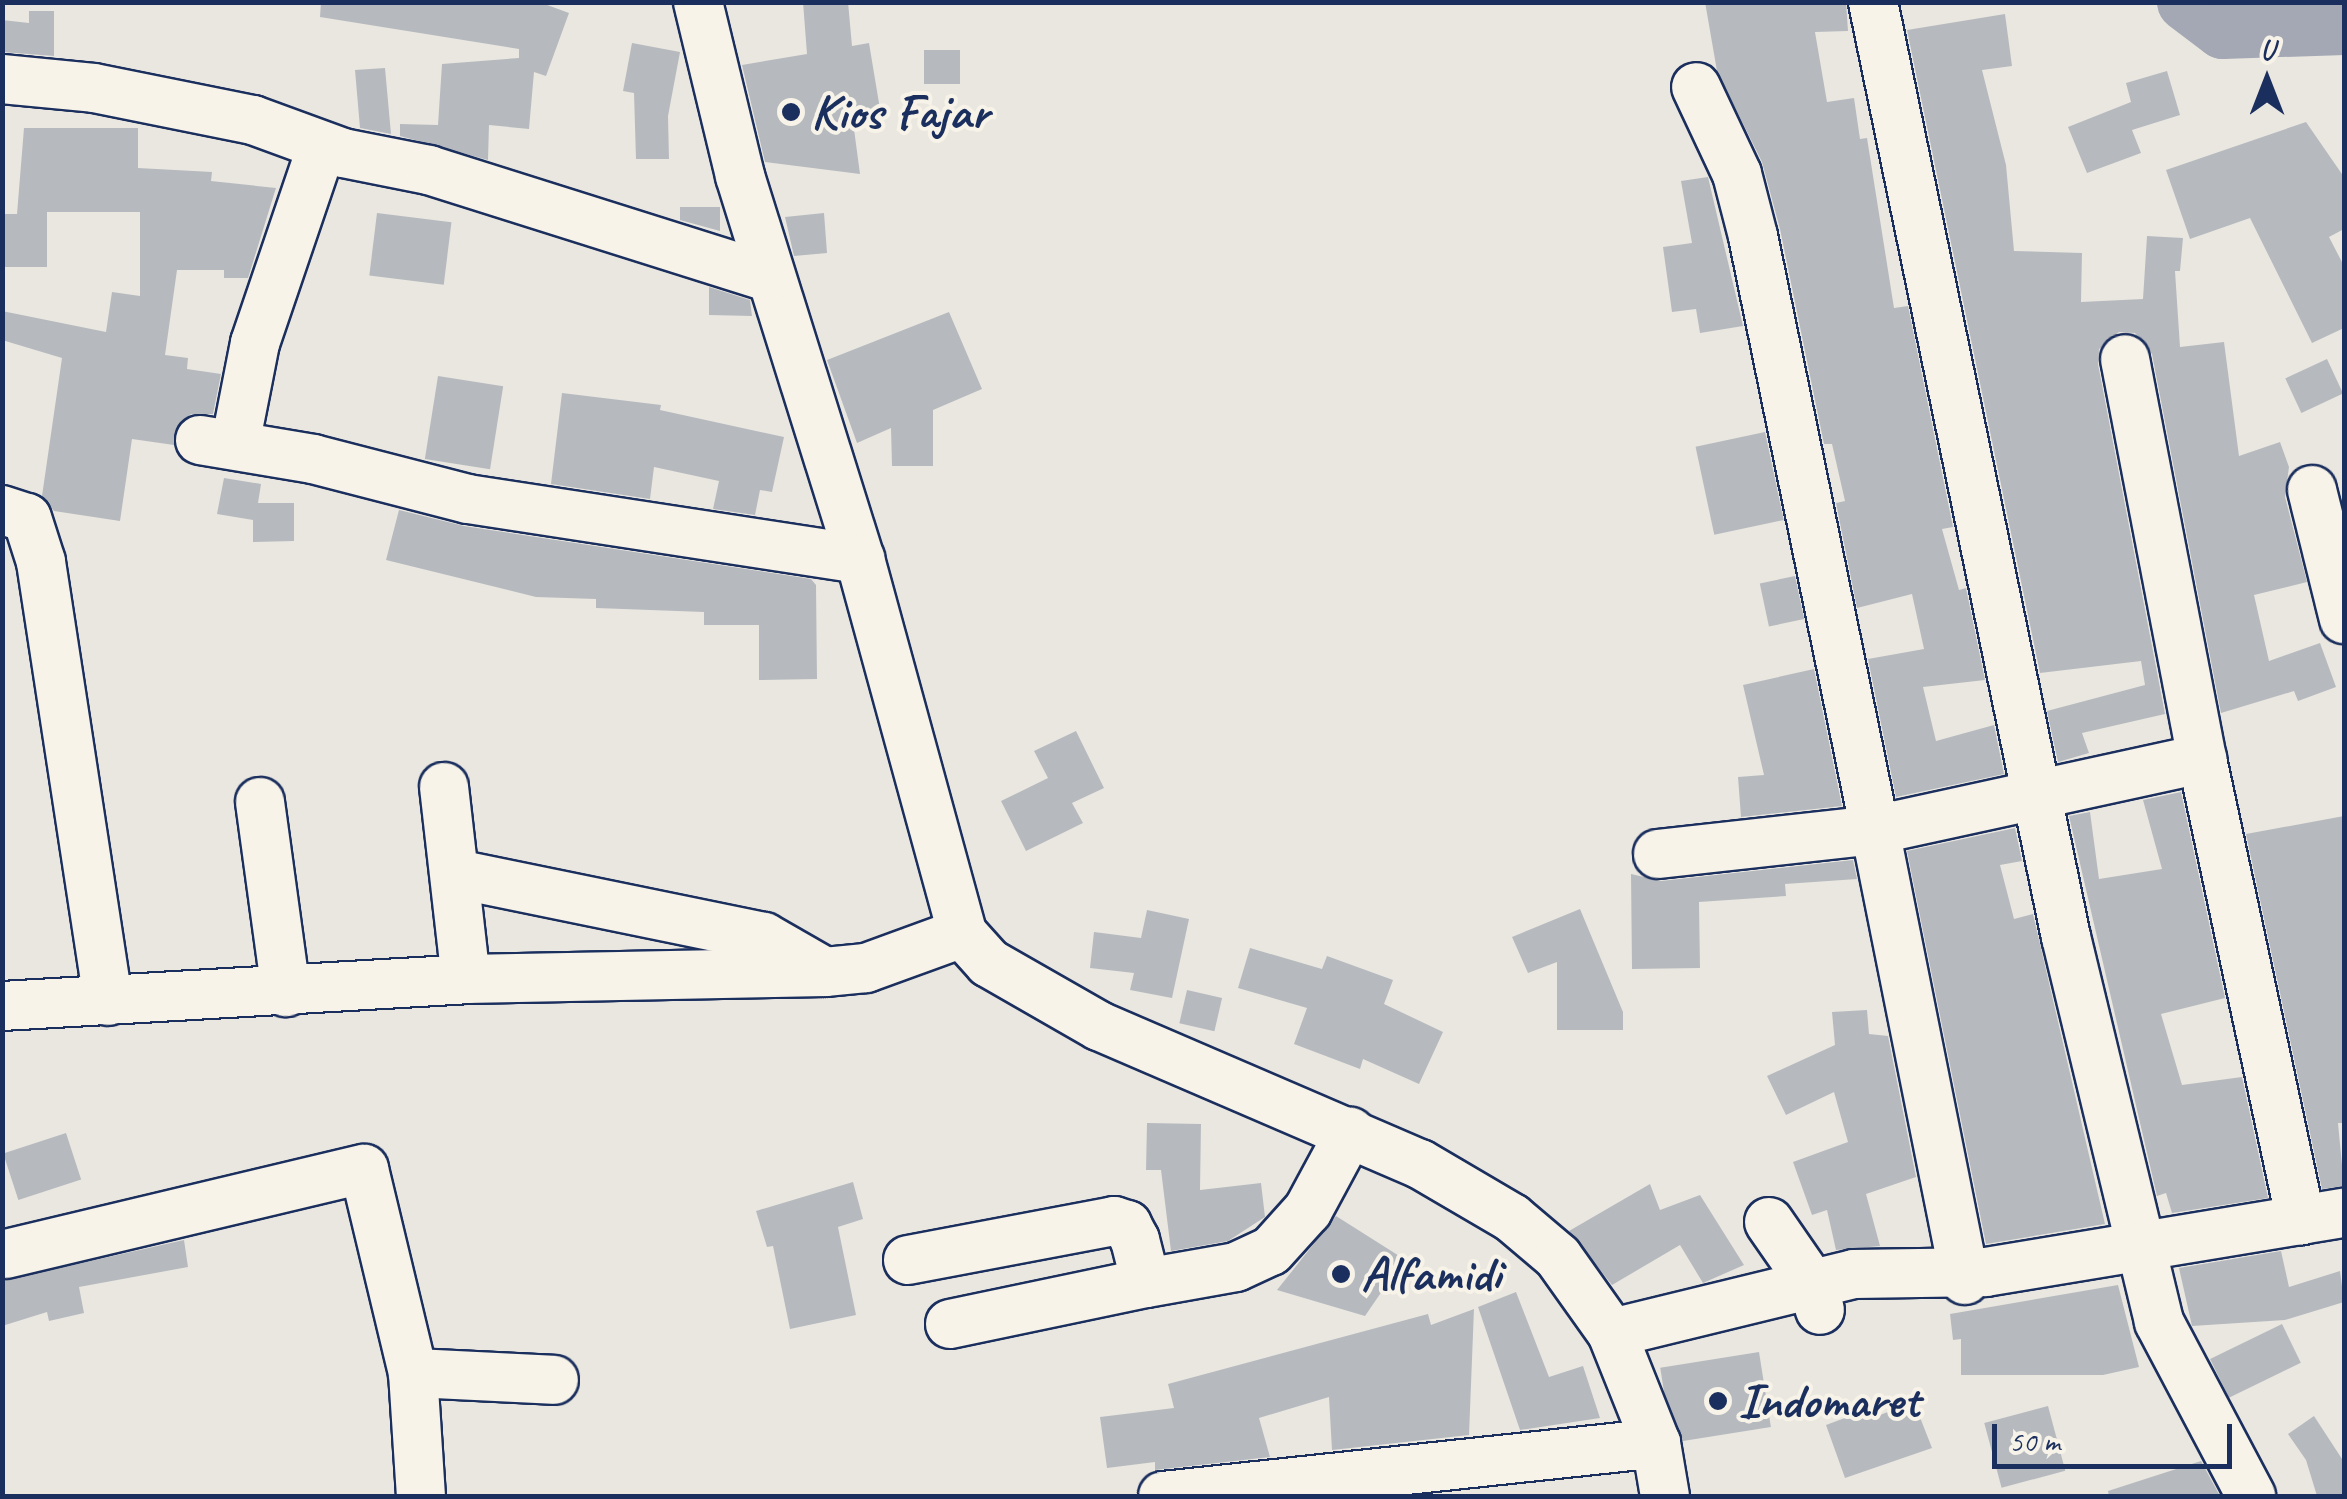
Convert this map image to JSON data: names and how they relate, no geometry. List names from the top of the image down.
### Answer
{
  "places": ["Kios Fajar", "Alfamidi", "Indomaret"],
  "scale_bar": "50 m",
  "north": "top"
}
